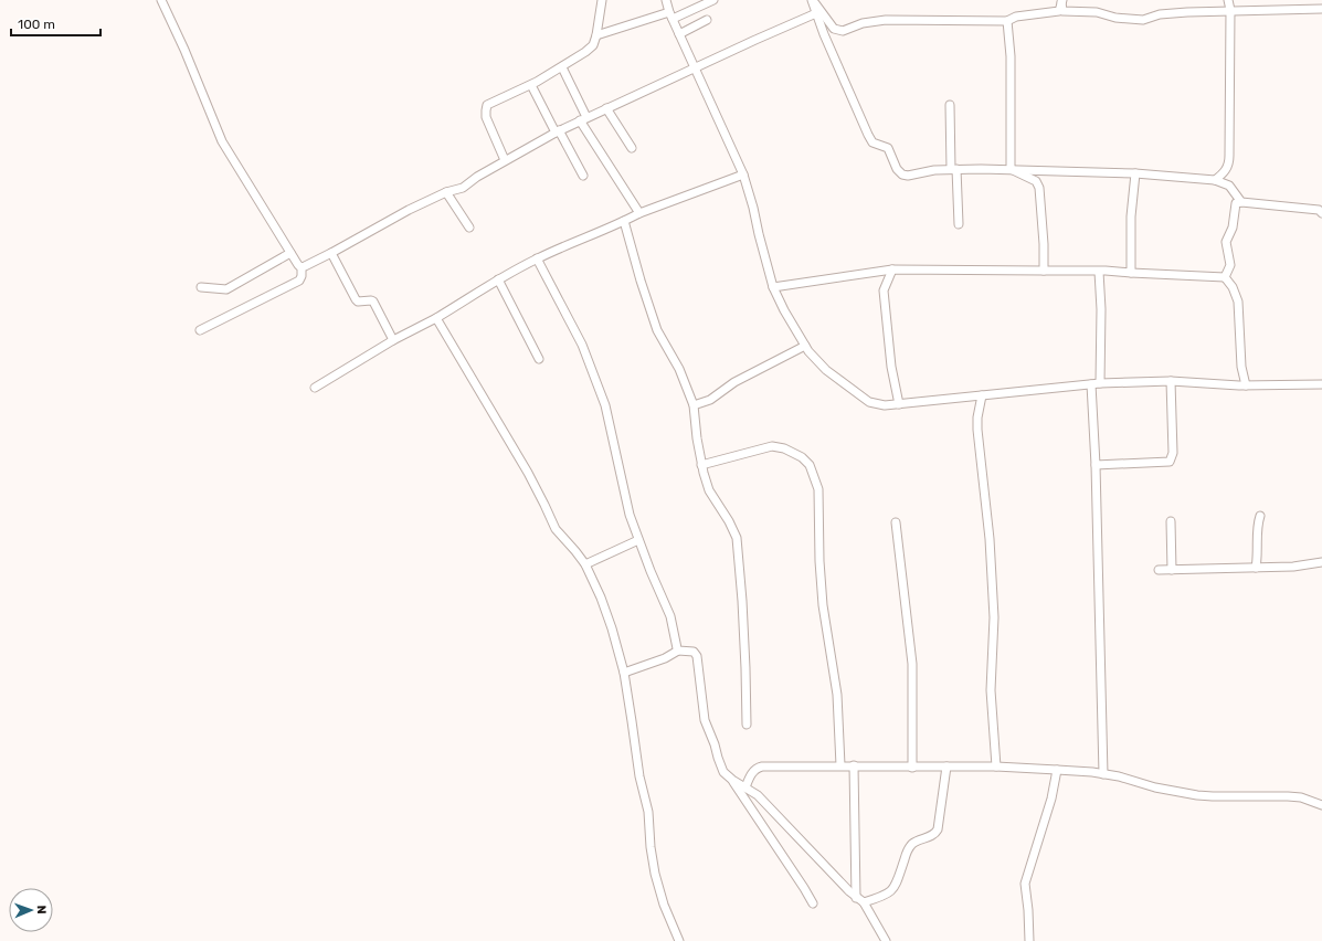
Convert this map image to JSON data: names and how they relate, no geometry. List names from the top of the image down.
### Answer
{
  "scale_bar": "100 m",
  "north": "right"
}
